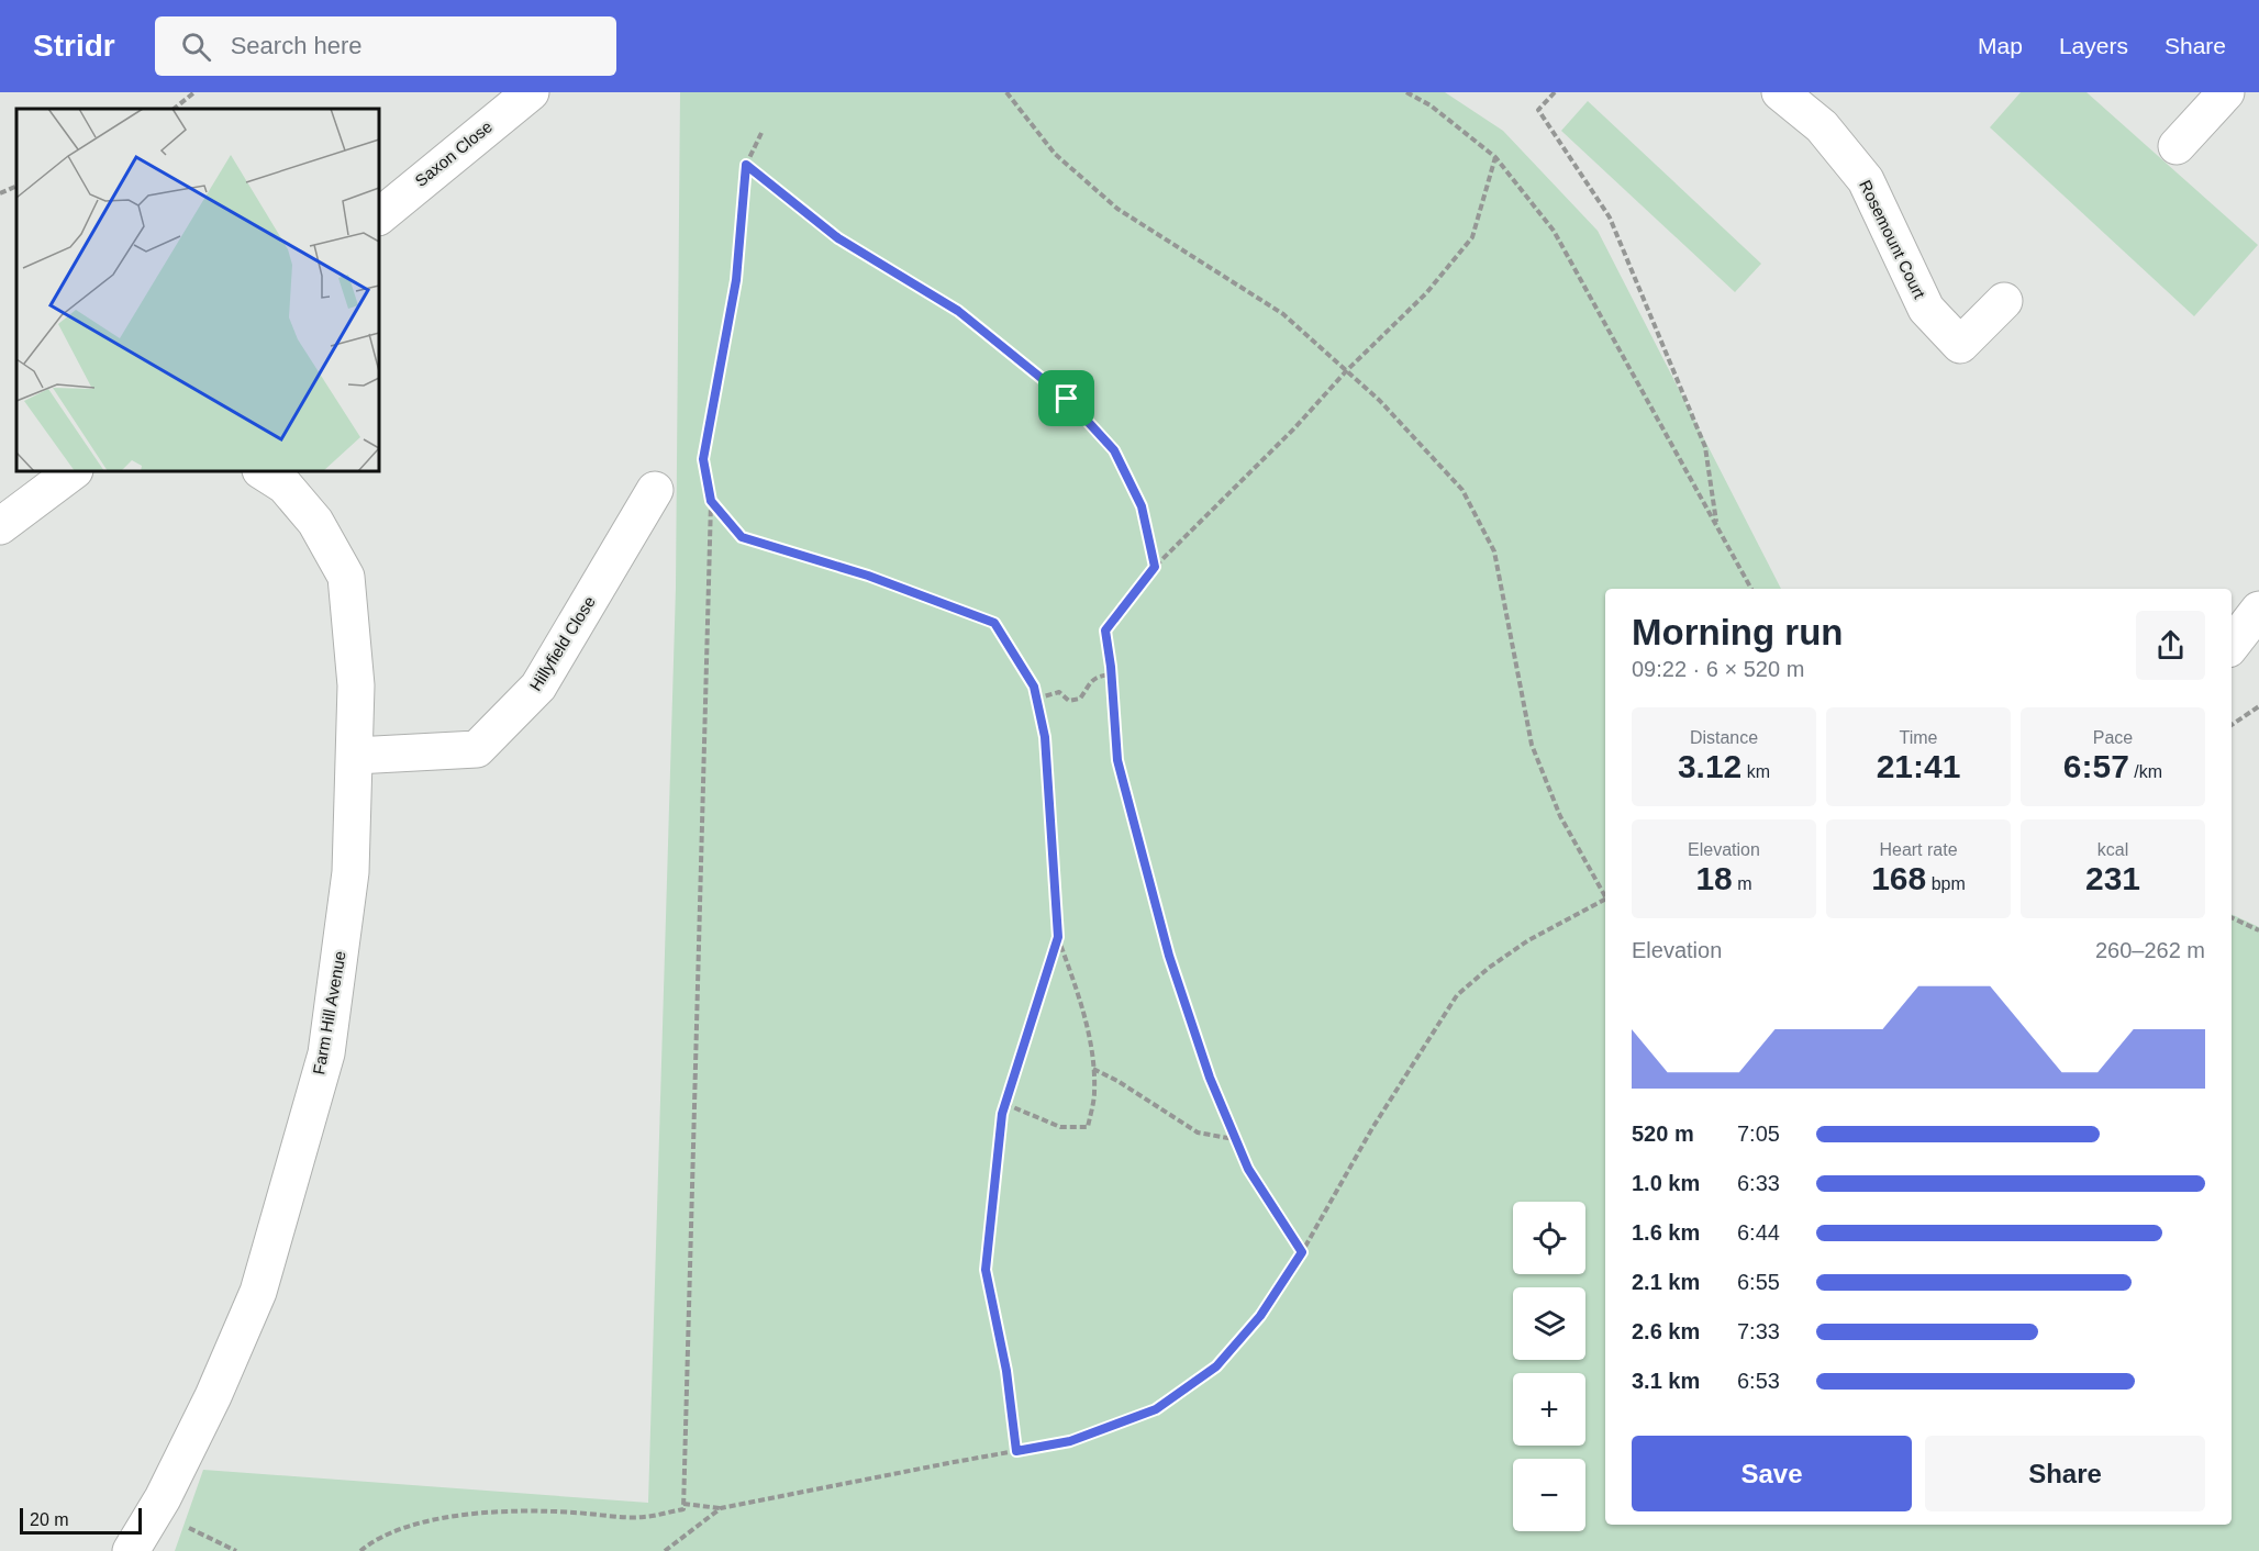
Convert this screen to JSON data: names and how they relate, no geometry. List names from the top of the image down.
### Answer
{
  "streets": {
    "street": [
      "Saxon Close",
      "Rosemount Court",
      "Hillyfield Close",
      "Farm Hill Avenue"
    ]
  },
  "crossings": [
    ["Hillyfield Close", "Farm Hill Avenue"]
  ],
  "scale_bar": "20 m",
  "page": {
    "header": "Stridr",
    "search": "Search here",
    "nav": ["Map", "Layers", "Share"],
    "heading": ["Morning run", "09:22 · 6 × 520 m"],
    "stats": [
      ["Distance", "3.12 km"],
      ["Time", "21:41"],
      ["Pace", "6:57 /km"],
      ["Elevation", "18 m"],
      ["Heart rate", "168 bpm"],
      ["kcal", "231"]
    ],
    "chart": ["Elevation", "260–262 m"],
    "list": [
      {
        "name": "520 m",
        "note": "7:05"
      },
      {
        "name": "1.0 km",
        "note": "6:33"
      },
      {
        "name": "1.6 km",
        "note": "6:44"
      },
      {
        "name": "2.1 km",
        "note": "6:55"
      },
      {
        "name": "2.6 km",
        "note": "7:33"
      },
      {
        "name": "3.1 km",
        "note": "6:53"
      }
    ],
    "map_buttons": ["+", "−"],
    "buttons": ["Save", "Share"],
    "scale": "20 m"
  }
}
